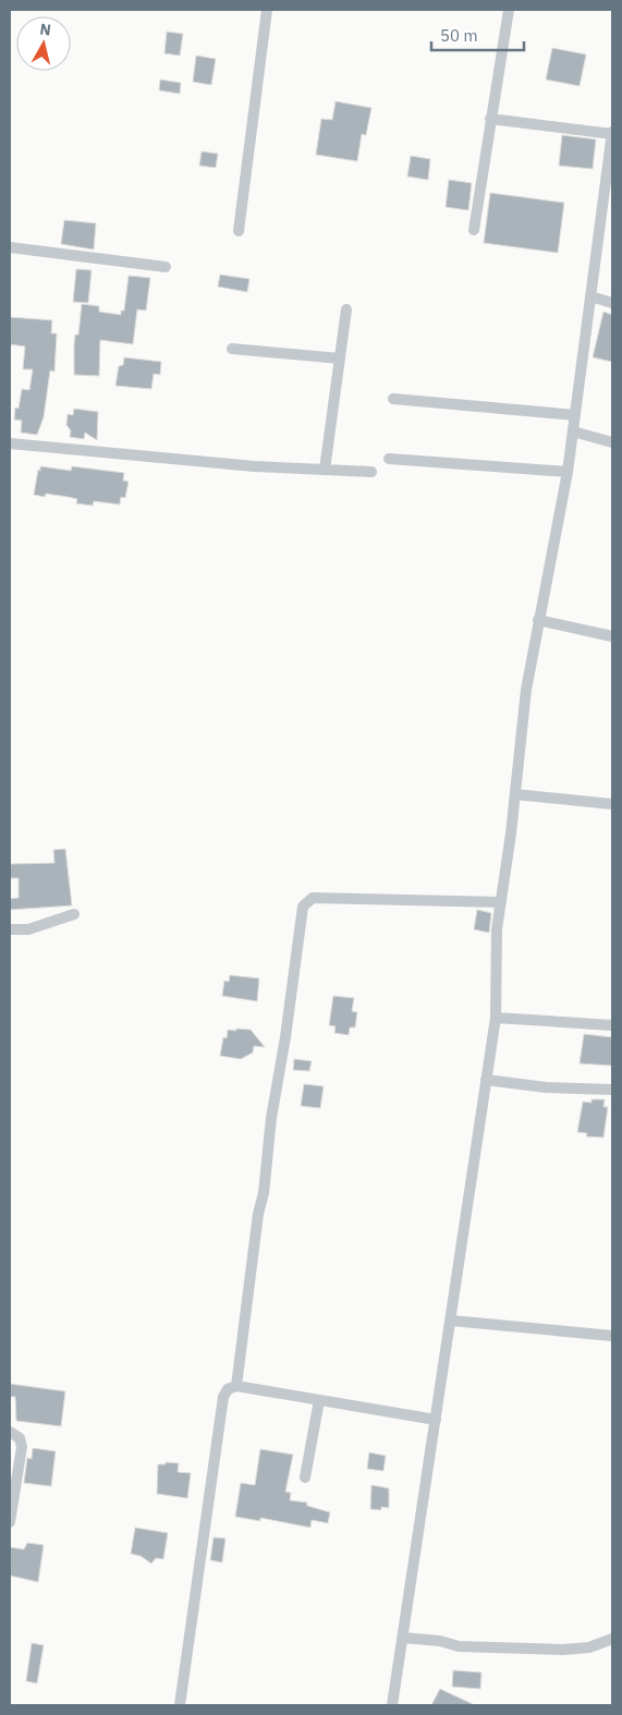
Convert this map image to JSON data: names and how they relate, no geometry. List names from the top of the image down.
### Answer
{
  "scale_bar": "50 m",
  "north": "top"
}
